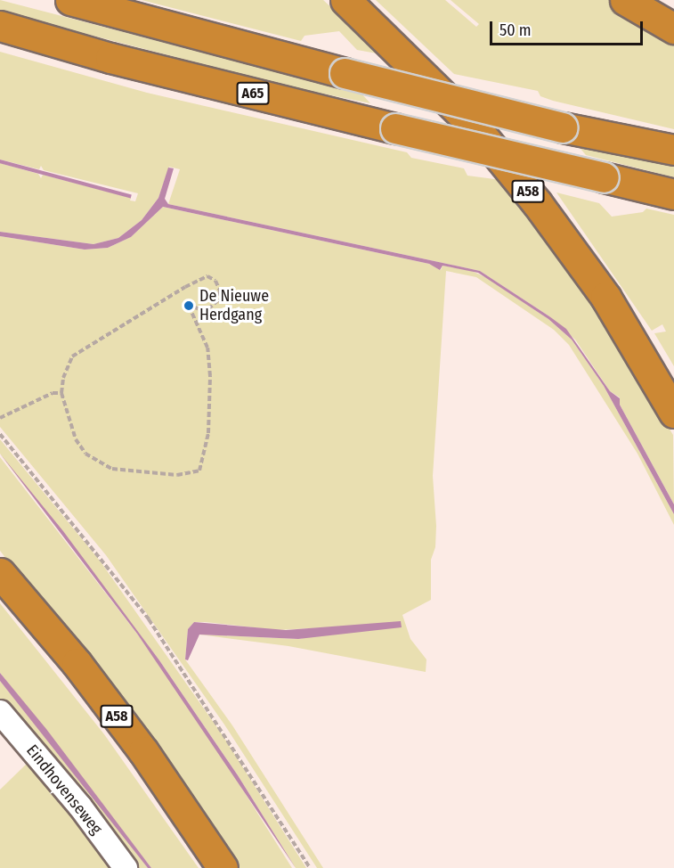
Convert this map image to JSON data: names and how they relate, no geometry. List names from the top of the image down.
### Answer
{
  "streets": {
    "highway": ["A65", "A58"],
    "street": ["Eindhovenseweg"]
  },
  "places": ["De Nieuwe Herdgang"],
  "scale_bar": "50 m"
}
